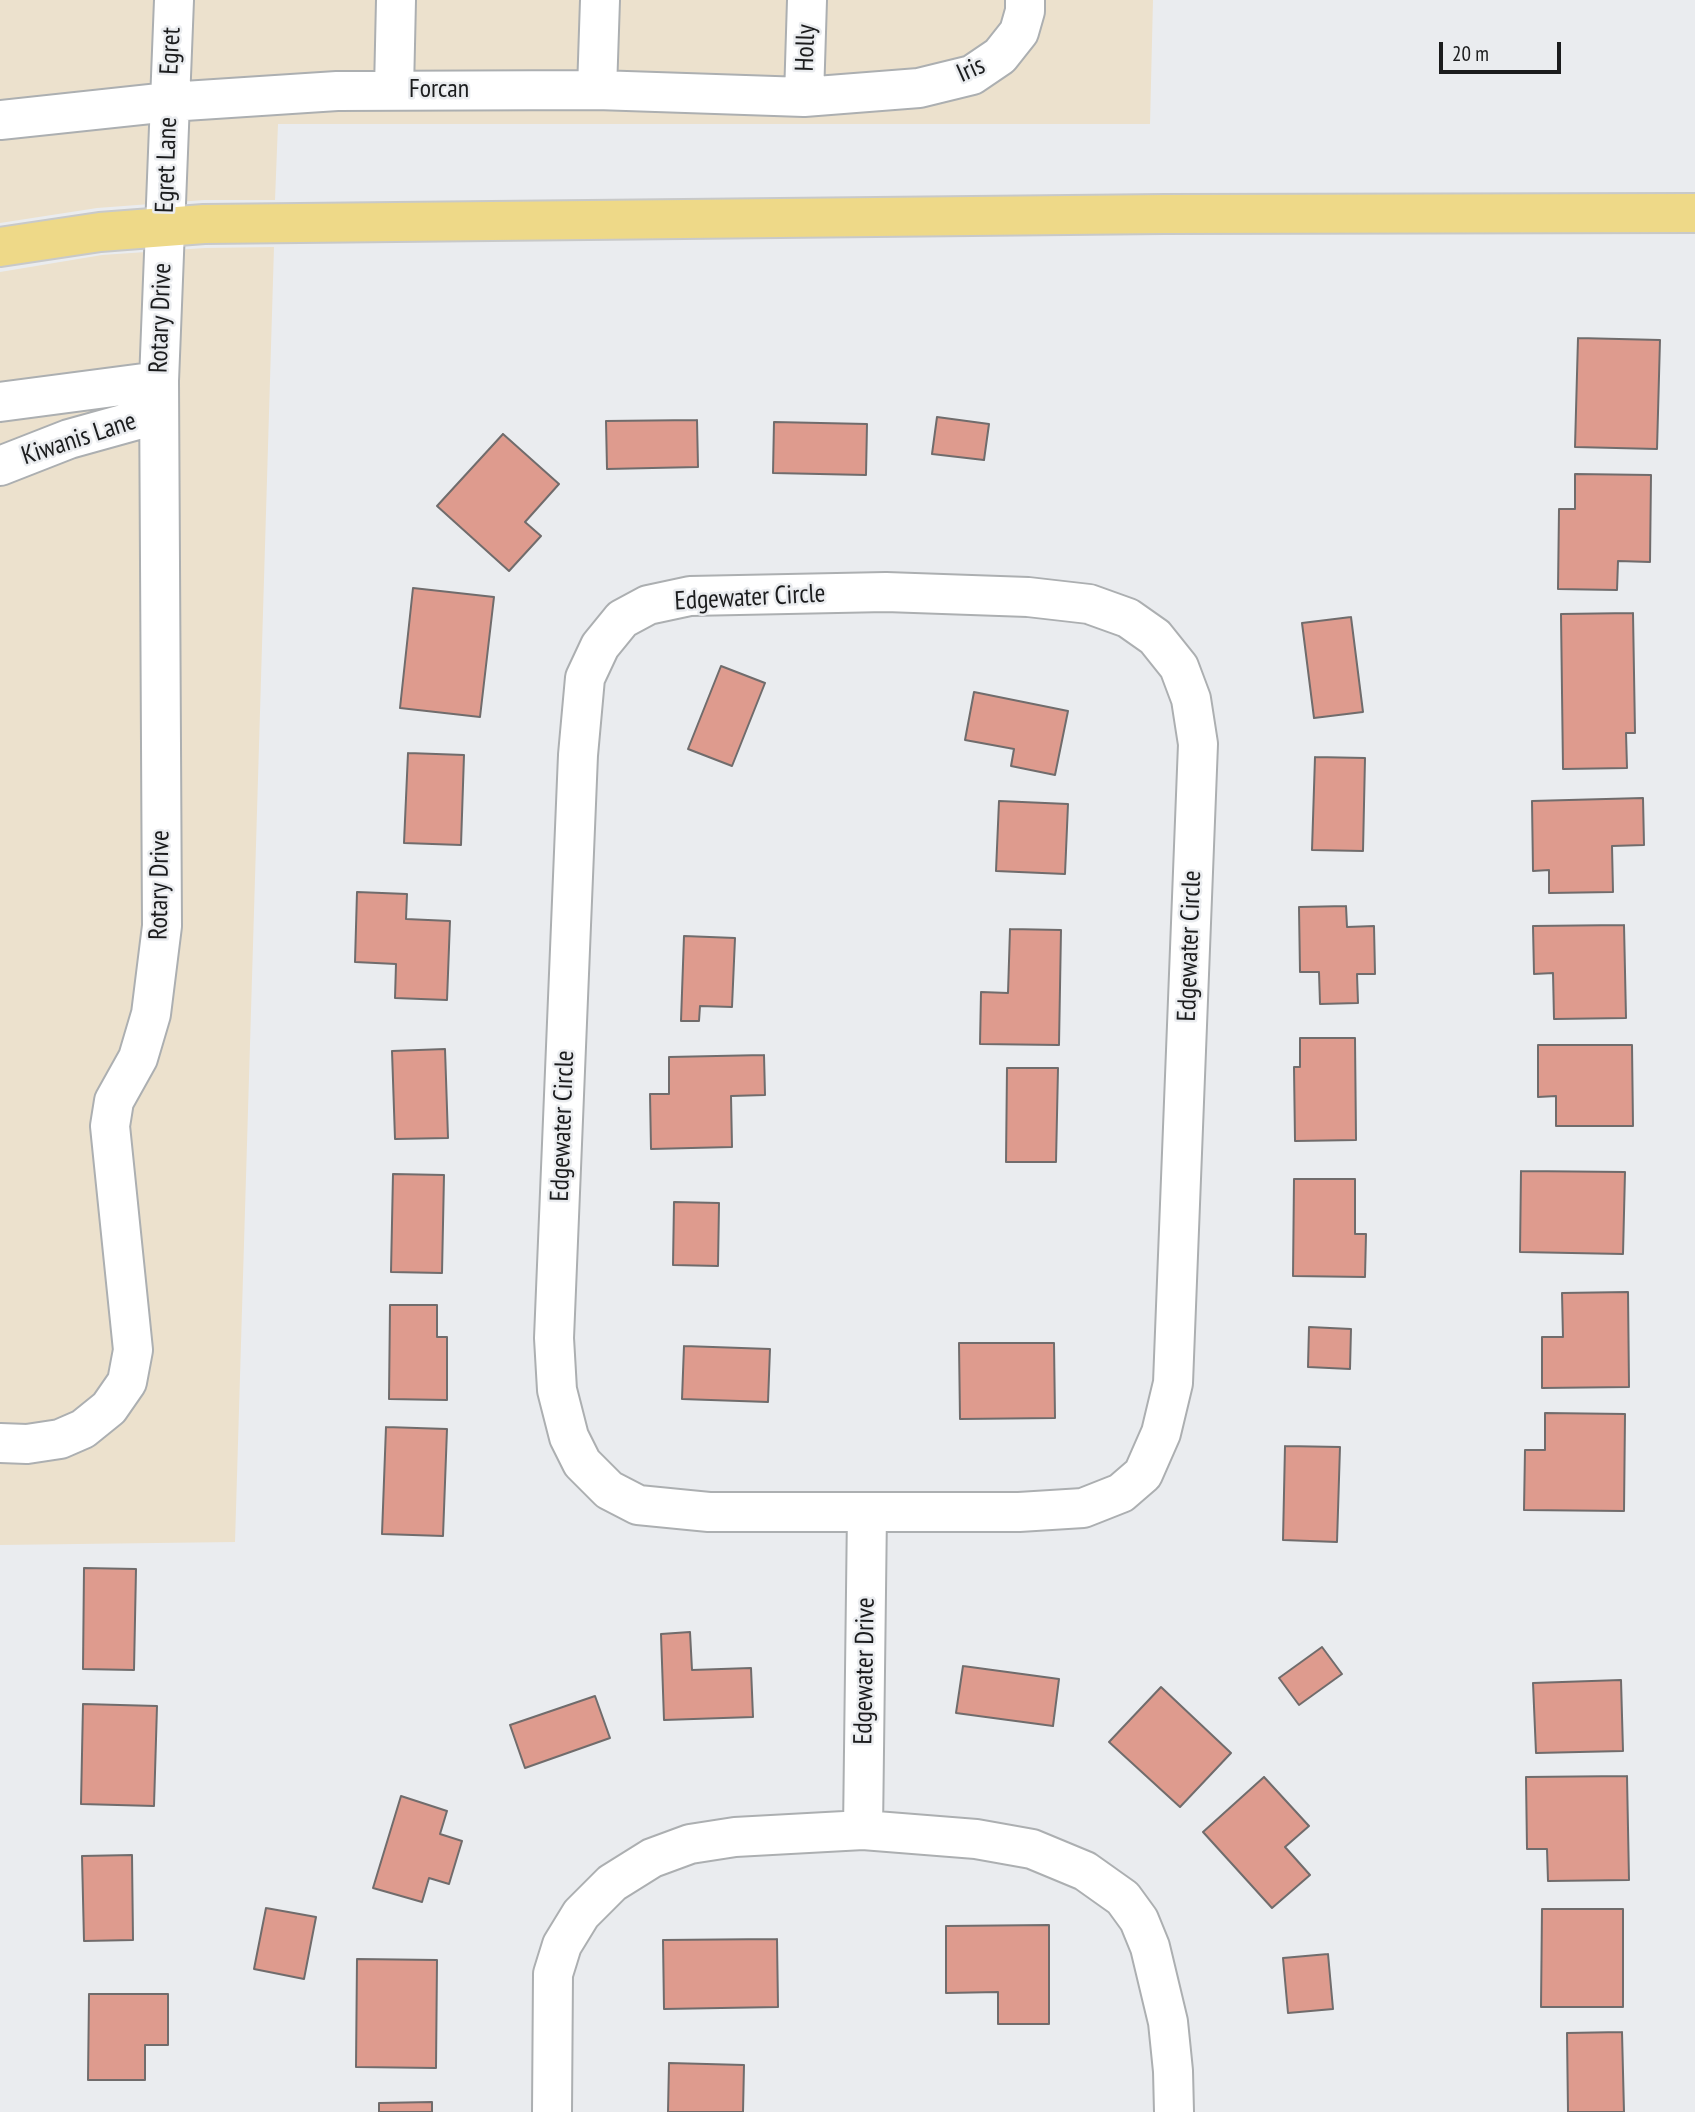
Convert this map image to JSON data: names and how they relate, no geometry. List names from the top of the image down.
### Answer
{
  "streets": {
    "street": [
      "Holly",
      "Egret",
      "Iris",
      "Forcan",
      "Egret Lane",
      "Rotary Drive",
      "Kiwanis Lane",
      "Edgewater Circle",
      "Edgewater Drive"
    ]
  },
  "crossings": [
    ["Holly", "Forcan"],
    ["Egret", "Forcan"],
    ["Egret", "Egret Lane"],
    ["Iris", "Forcan"],
    ["Forcan", "Egret Lane"],
    ["Egret Lane", "Rotary Drive"],
    ["Rotary Drive", "Kiwanis Lane"],
    ["Edgewater Circle", "Edgewater Drive"]
  ],
  "scale_bar": "20 m"
}
